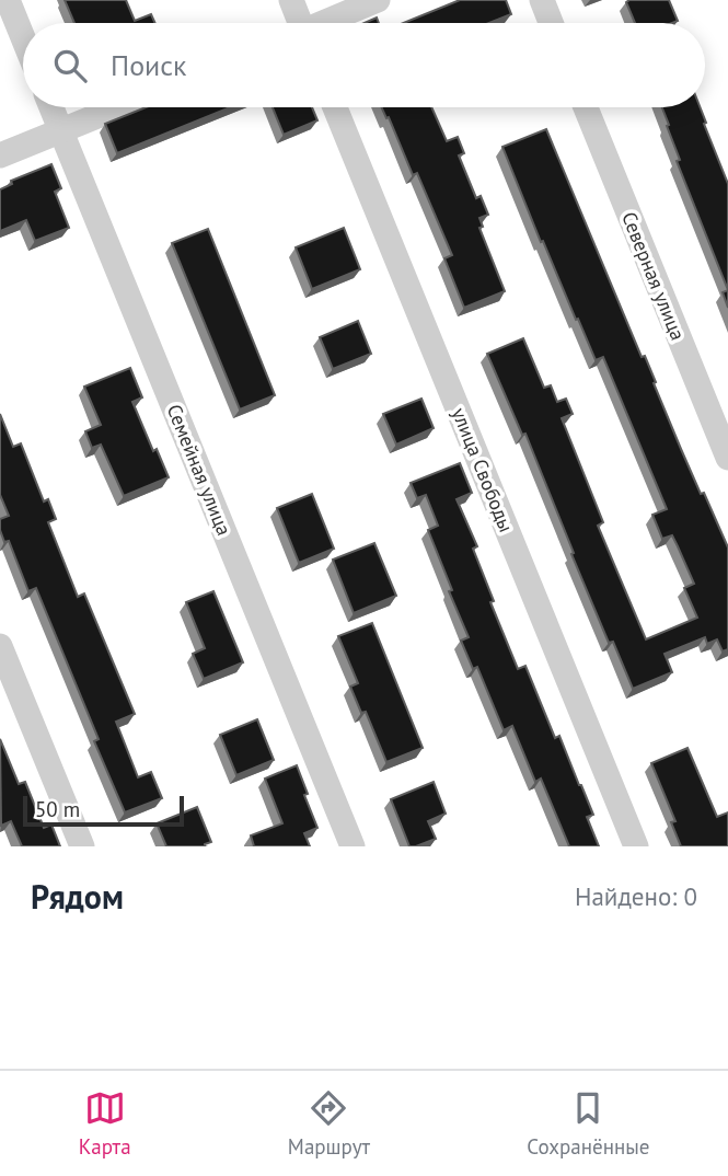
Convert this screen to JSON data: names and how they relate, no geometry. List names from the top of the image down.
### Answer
{
  "streets": {
    "street": ["Северная улица", "Семейная улица", "улица Свободы"]
  },
  "scale_bar": "50 m",
  "page": {
    "search": "Поиск",
    "scale": "50 m",
    "heading": ["Рядом", "Найдено: 0"],
    "nav": ["Карта", "Маршрут", "Сохранённые"]
  }
}
